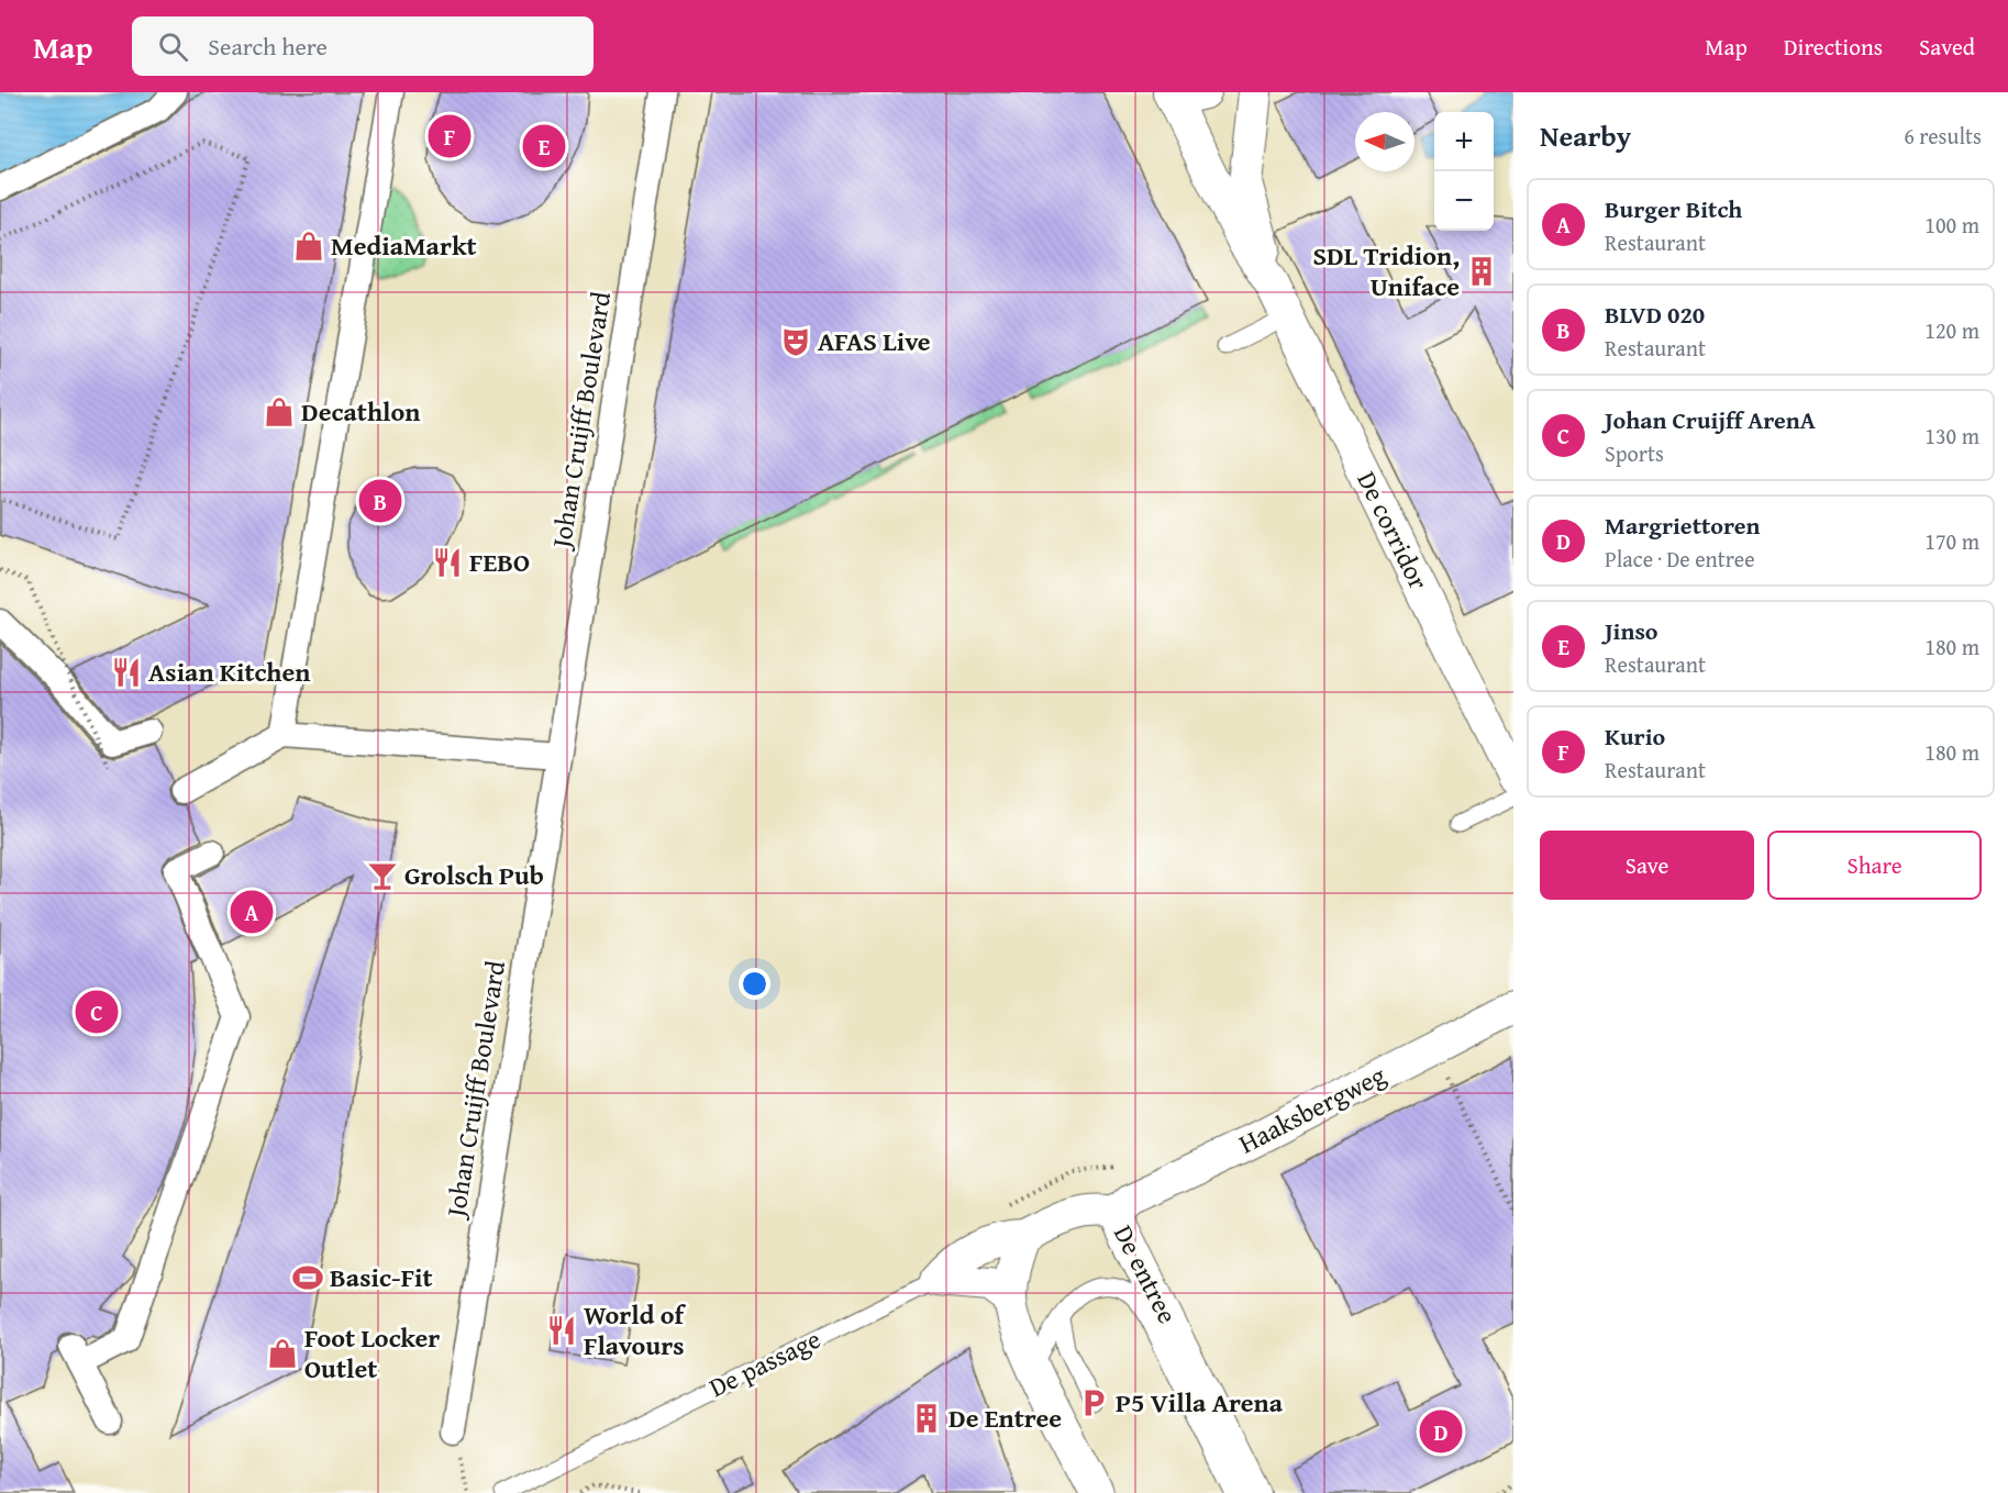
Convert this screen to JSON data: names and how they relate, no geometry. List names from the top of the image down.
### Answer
{
  "streets": {
    "street": [
      "Johan Cruijff Boulevard",
      "De corridor",
      "Haaksbergweg",
      "De entree",
      "De passage"
    ]
  },
  "crossings": [
    ["Haaksbergweg", "De entree"],
    ["De entree", "De passage"]
  ],
  "places": {
    "shop": ["MediaMarkt", "Decathlon", "Foot Locker Outlet"],
    "building": ["SDL Tridion, Uniface", "De Entree"],
    "theatre": ["AFAS Live"],
    "restaurant": ["FEBO", "Asian Kitchen", "World of Flavours"],
    "bar": ["Grolsch Pub"],
    "sports": ["Basic-Fit"],
    "parking": ["P5 Villa Arena"]
  },
  "north": "left",
  "page": {
    "header": "Map",
    "search": "Search here",
    "nav": ["Map", "Directions", "Saved"],
    "heading": ["Nearby", "6 results"],
    "map_buttons": ["+", "−"],
    "pins": [
      "F",
      "E",
      "B",
      "A",
      "C",
      "D"
    ],
    "list": [
      {
        "mark": "A",
        "name": "Burger Bitch",
        "note": "Restaurant",
        "value": "100 m"
      },
      {
        "mark": "B",
        "name": "BLVD 020",
        "note": "Restaurant",
        "value": "120 m"
      },
      {
        "mark": "C",
        "name": "Johan Cruijff ArenA",
        "note": "Sports",
        "value": "130 m"
      },
      {
        "mark": "D",
        "name": "Margriettoren",
        "note": "Place · De entree",
        "value": "170 m"
      },
      {
        "mark": "E",
        "name": "Jinso",
        "note": "Restaurant",
        "value": "180 m"
      },
      {
        "mark": "F",
        "name": "Kurio",
        "note": "Restaurant",
        "value": "180 m"
      }
    ],
    "buttons": ["Save", "Share"]
  }
}
